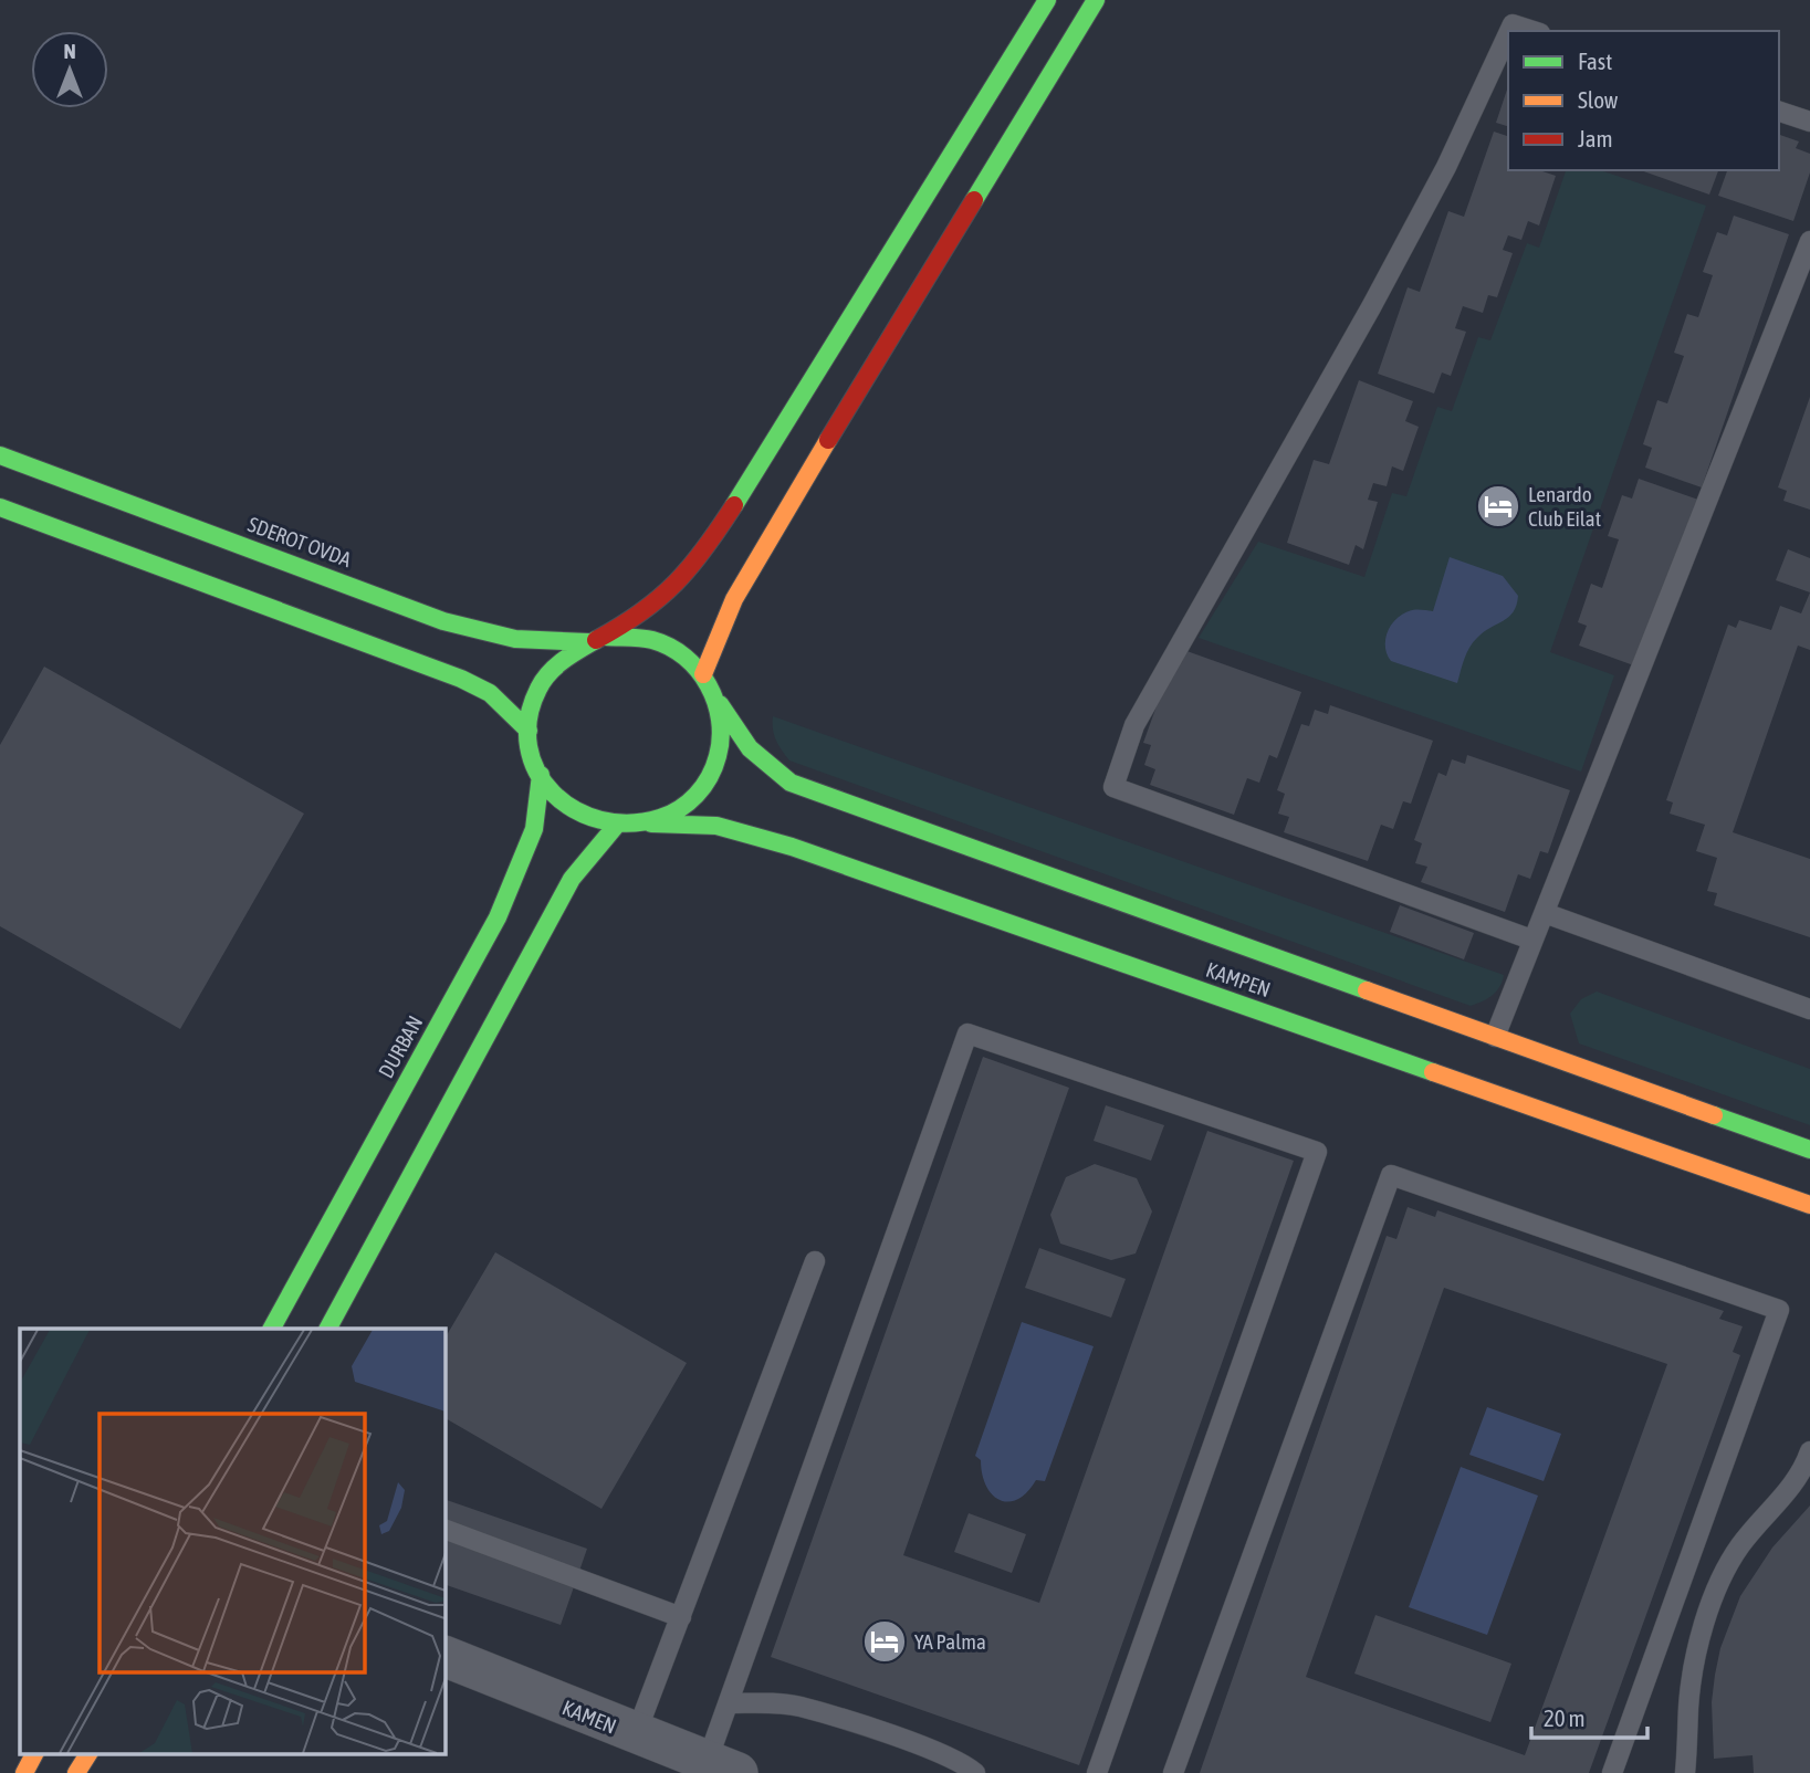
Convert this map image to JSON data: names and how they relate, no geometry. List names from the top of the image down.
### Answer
{
  "streets": {
    "street": [
      "SDEROT OVDA",
      "KAMPEN",
      "DURBAN",
      "KAMEN"
    ]
  },
  "crossings": [
    ["SDEROT OVDA", "KAMPEN"],
    ["SDEROT OVDA", "DURBAN"],
    ["KAMPEN", "DURBAN"]
  ],
  "places": {
    "hotel": ["Lenardo Club Eilat", "YA Palma"]
  },
  "legend": ["Fast", "Slow", "Jam"],
  "scale_bar": "20 m",
  "north": "top"
}
